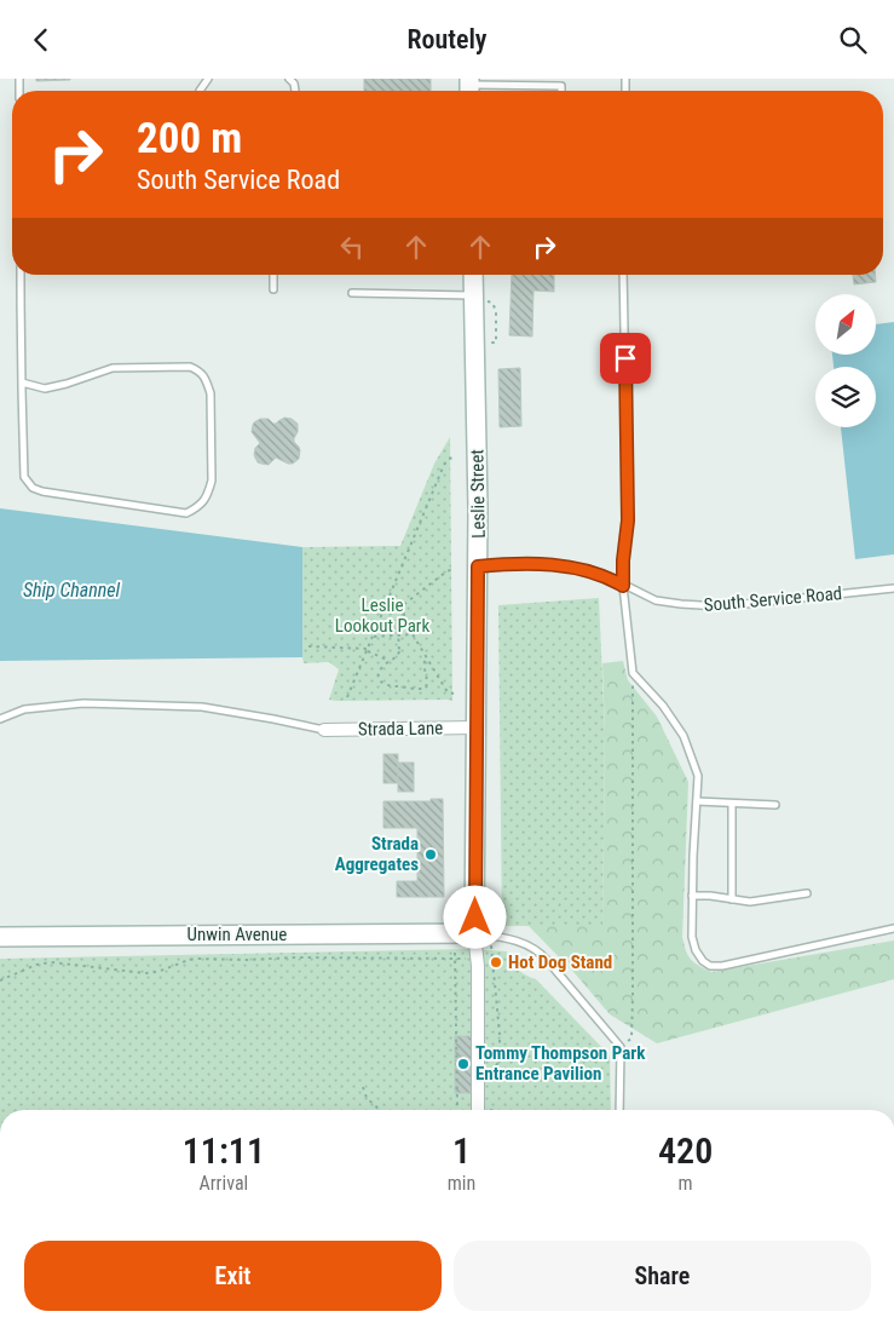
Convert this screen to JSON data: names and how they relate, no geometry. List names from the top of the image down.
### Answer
{
  "streets": {
    "street": ["Leslie Street", "Strada Lane", "Unwin Avenue"],
    "lane": ["South Service Road"]
  },
  "crossings": [
    ["Leslie Street", "South Service Road"],
    ["Leslie Street", "Strada Lane"],
    ["Leslie Street", "Unwin Avenue"]
  ],
  "water": ["Ship Channel"],
  "parks": ["Leslie Lookout Park"],
  "places": ["Strada Aggregates", "Hot Dog Stand", "Tommy Thompson Park Entrance Pavilion"],
  "north": "top right",
  "page": {
    "header": "Routely",
    "turn": ["200 m", "South Service Road"],
    "eta": [
      "11:11",
      "Arrival",
      "1",
      "min",
      "420",
      "m"
    ],
    "buttons": ["Exit", "Share"]
  }
}
